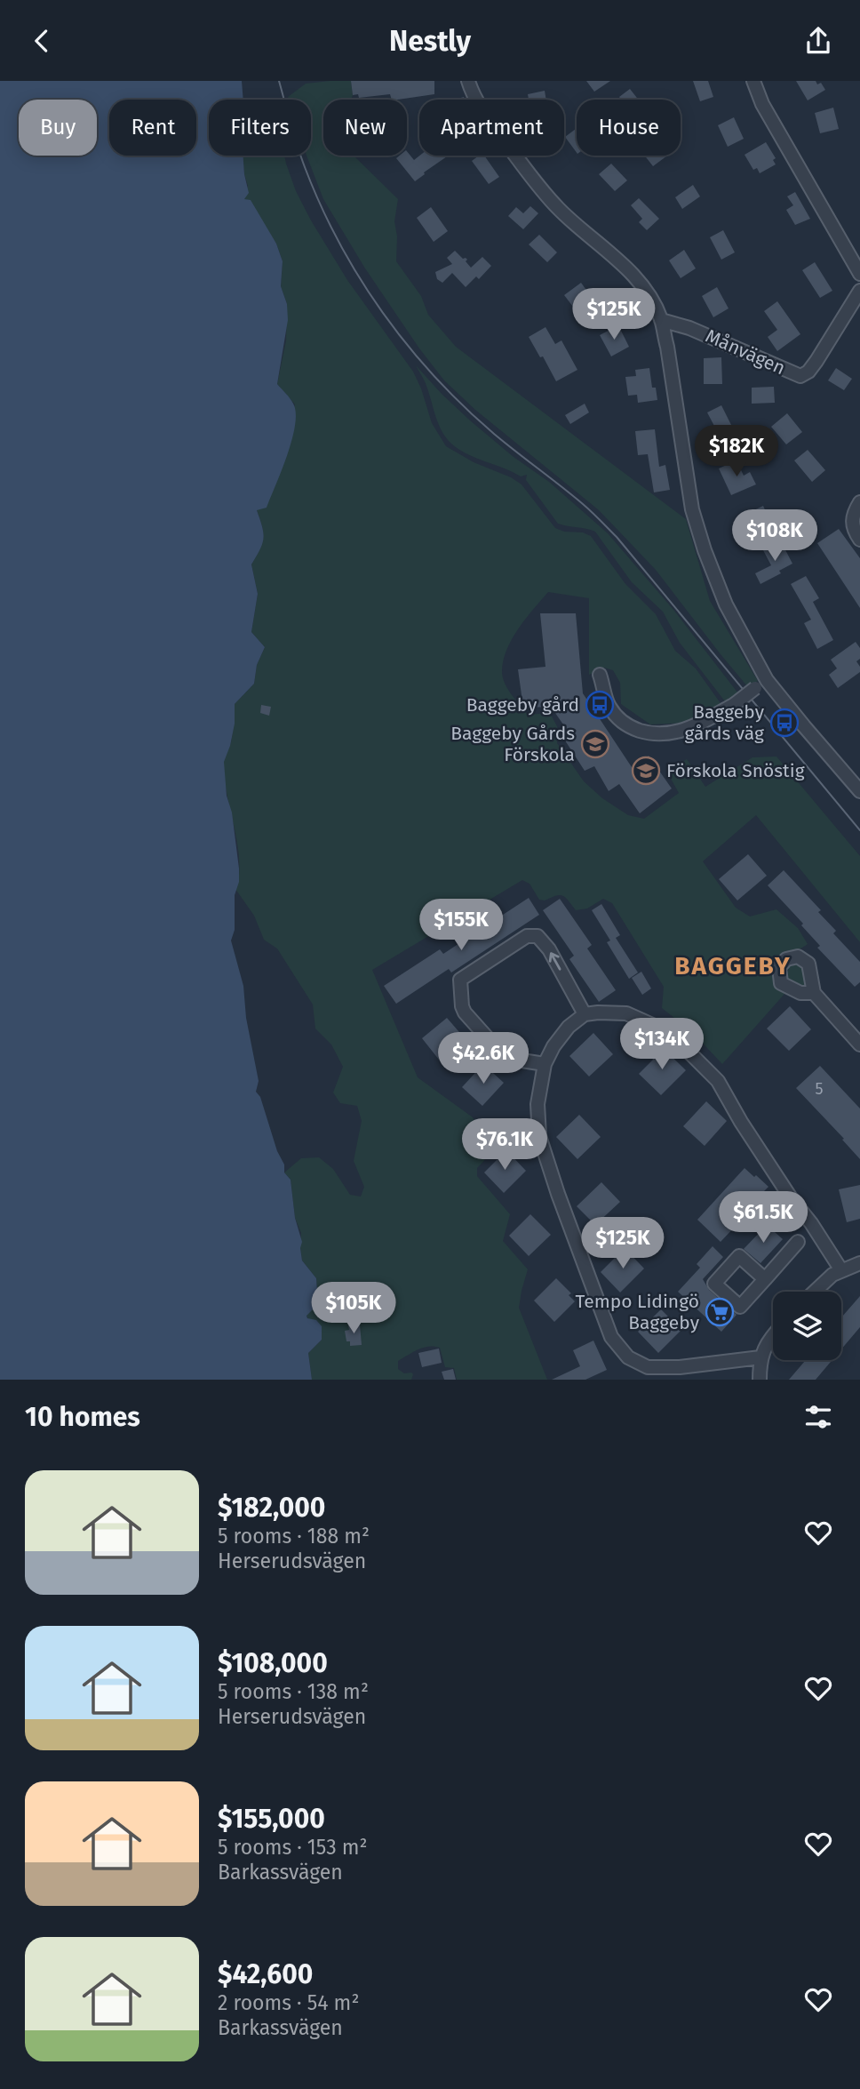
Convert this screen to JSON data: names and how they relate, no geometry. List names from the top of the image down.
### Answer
{
  "streets": {
    "street": ["Månvägen"]
  },
  "districts": ["BAGGEBY"],
  "places": {
    "bus stop": ["Baggeby gård", "Baggeby gårds väg"],
    "school or university": ["Baggeby Gårds Förskola", "Förskola Snöstig"],
    "supermarket": ["Tempo Lidingö Baggeby"]
  },
  "house_numbers": ["5"],
  "page": {
    "header": "Nestly",
    "chip": [
      "Buy",
      "Rent",
      "Filters",
      "New",
      "Apartment",
      "House"
    ],
    "price": [
      "$125K",
      "$182K",
      "$108K",
      "$155K",
      "$134K",
      "$42.6K",
      "$76.1K",
      "$61.5K",
      "$125K",
      "$105K"
    ],
    "heading": "10 homes",
    "list": [
      {
        "name": "$182,000",
        "note": "5 rooms · 188 m² · Herserudsvägen"
      },
      {
        "name": "$108,000",
        "note": "5 rooms · 138 m² · Herserudsvägen"
      },
      {
        "name": "$155,000",
        "note": "5 rooms · 153 m² · Barkassvägen"
      },
      {
        "name": "$42,600",
        "note": "2 rooms · 54 m² · Barkassvägen"
      }
    ]
  }
}
